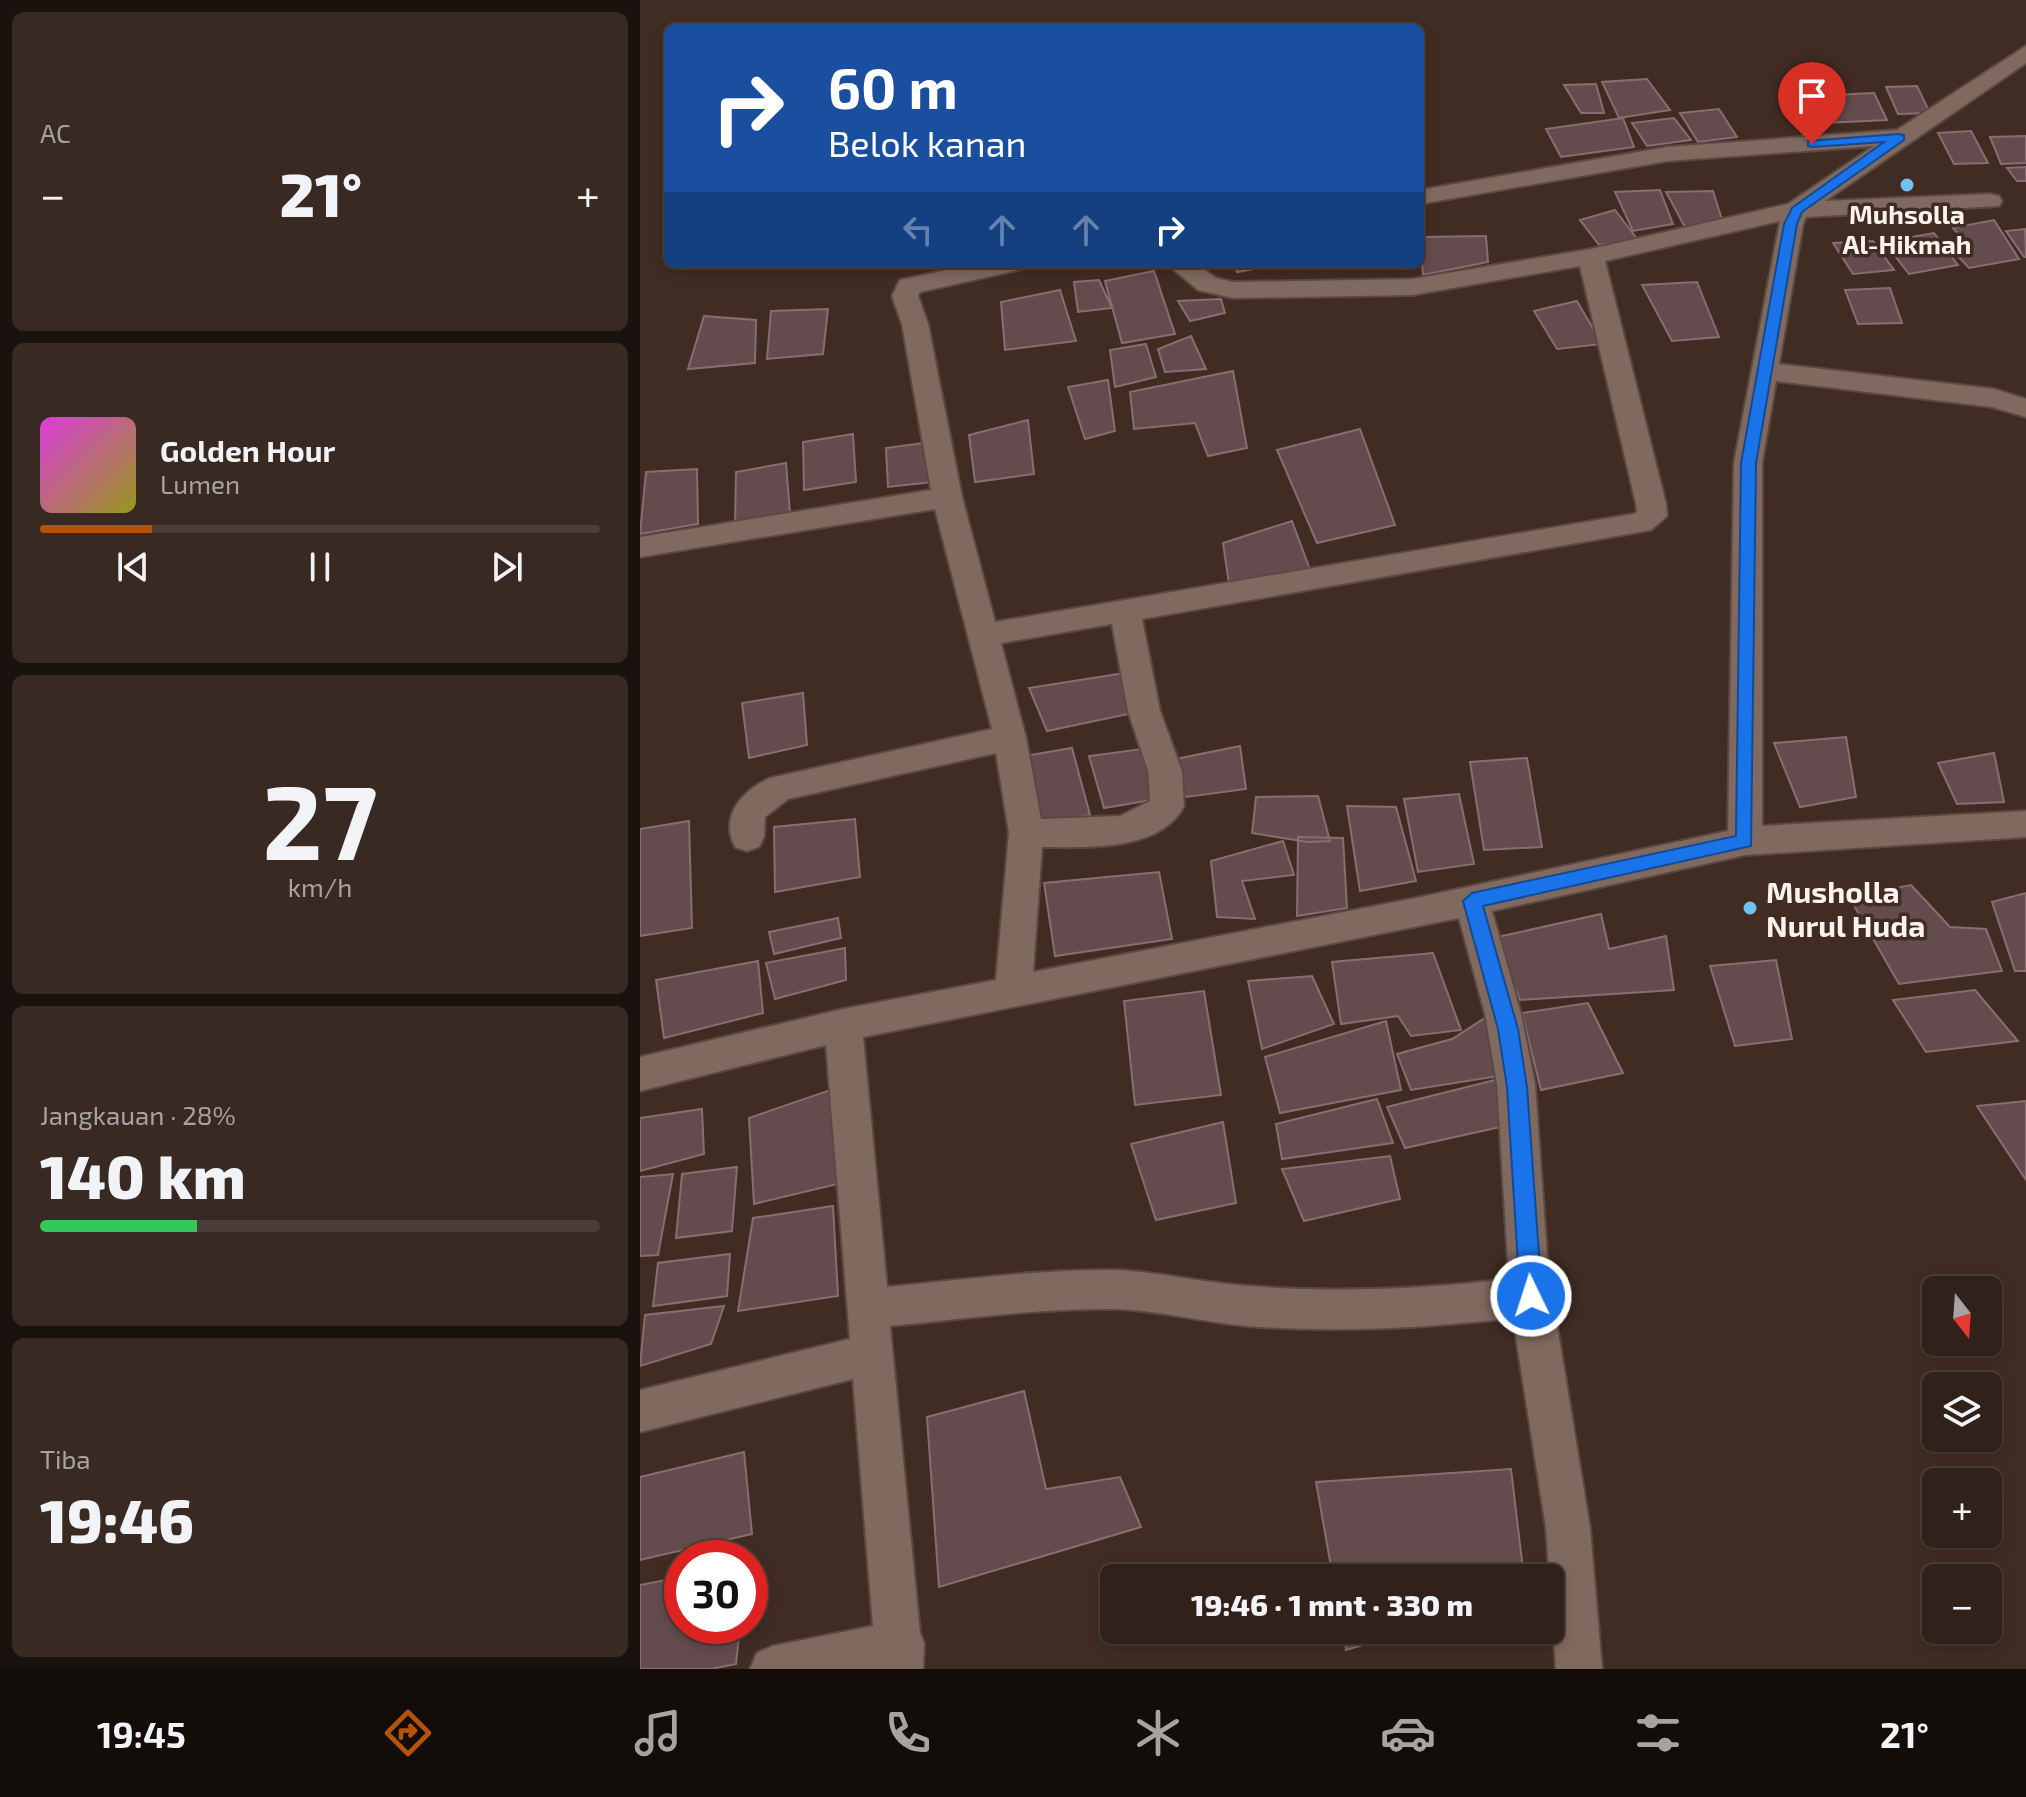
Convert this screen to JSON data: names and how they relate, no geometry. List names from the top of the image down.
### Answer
{
  "places": ["Muhsolla Al-Hikmah", "Musholla Nurul Huda"],
  "north": "bottom",
  "page": {
    "tile": [
      "AC",
      ["27", "km/h"],
      ["Jangkauan · 28%", "140 km"],
      ["Tiba", "19:46"]
    ],
    "turn": ["60 m", "Belok kanan"],
    "heat": ["−", "21°", "+"],
    "song": ["Golden Hour", "Lumen"],
    "map_buttons": ["+", "−"],
    "limit": "30",
    "trip": "19:46 · 1 mnt · 330 m",
    "tabs": ["19:45", "21°"]
  }
}
